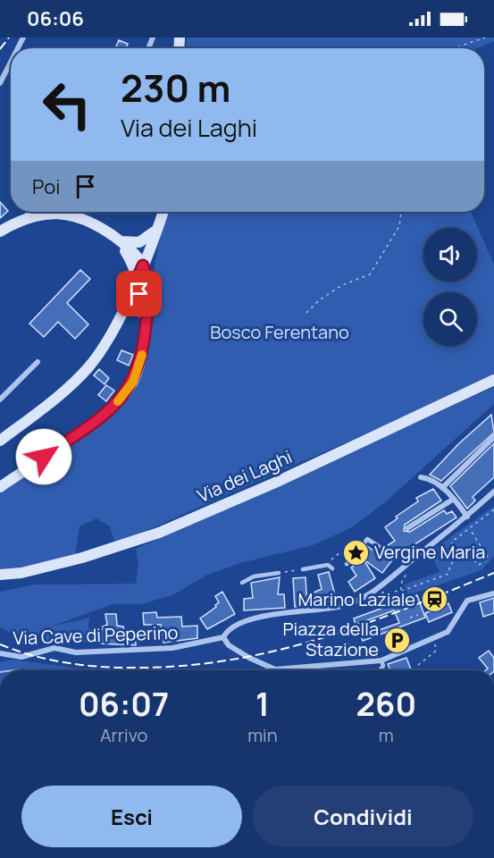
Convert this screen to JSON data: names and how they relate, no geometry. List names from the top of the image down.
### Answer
{
  "streets": {
    "main road": ["Via dei Laghi"],
    "street": ["Via Cave di Peperino"]
  },
  "parks": ["Bosco Ferentano"],
  "places": {
    "place": ["Vergine Maria"],
    "station": ["Marino Laziale"],
    "parking": ["Piazza della Stazione"]
  },
  "page": {
    "status": "06:06",
    "turn": ["230 m", "Via dei Laghi"],
    "then": "Poi",
    "eta": [
      "06:07",
      "Arrivo",
      "1",
      "min",
      "260",
      "m"
    ],
    "buttons": ["Esci", "Condividi"]
  }
}
